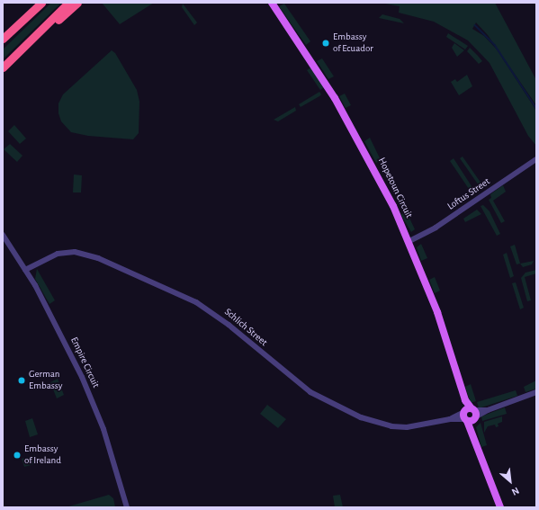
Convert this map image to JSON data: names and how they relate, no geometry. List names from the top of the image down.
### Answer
{
  "streets": {
    "main road": ["Hopetoun Circuit"],
    "street": ["Loftus Street", "Schlich Street", "Empire Circuit"]
  },
  "crossings": [
    ["Hopetoun Circuit", "Loftus Street"],
    ["Hopetoun Circuit", "Schlich Street"],
    ["Schlich Street", "Empire Circuit"]
  ],
  "places": ["Embassy of Ecuador", "German Embassy", "Embassy of Ireland"],
  "north": "bottom right"
}
